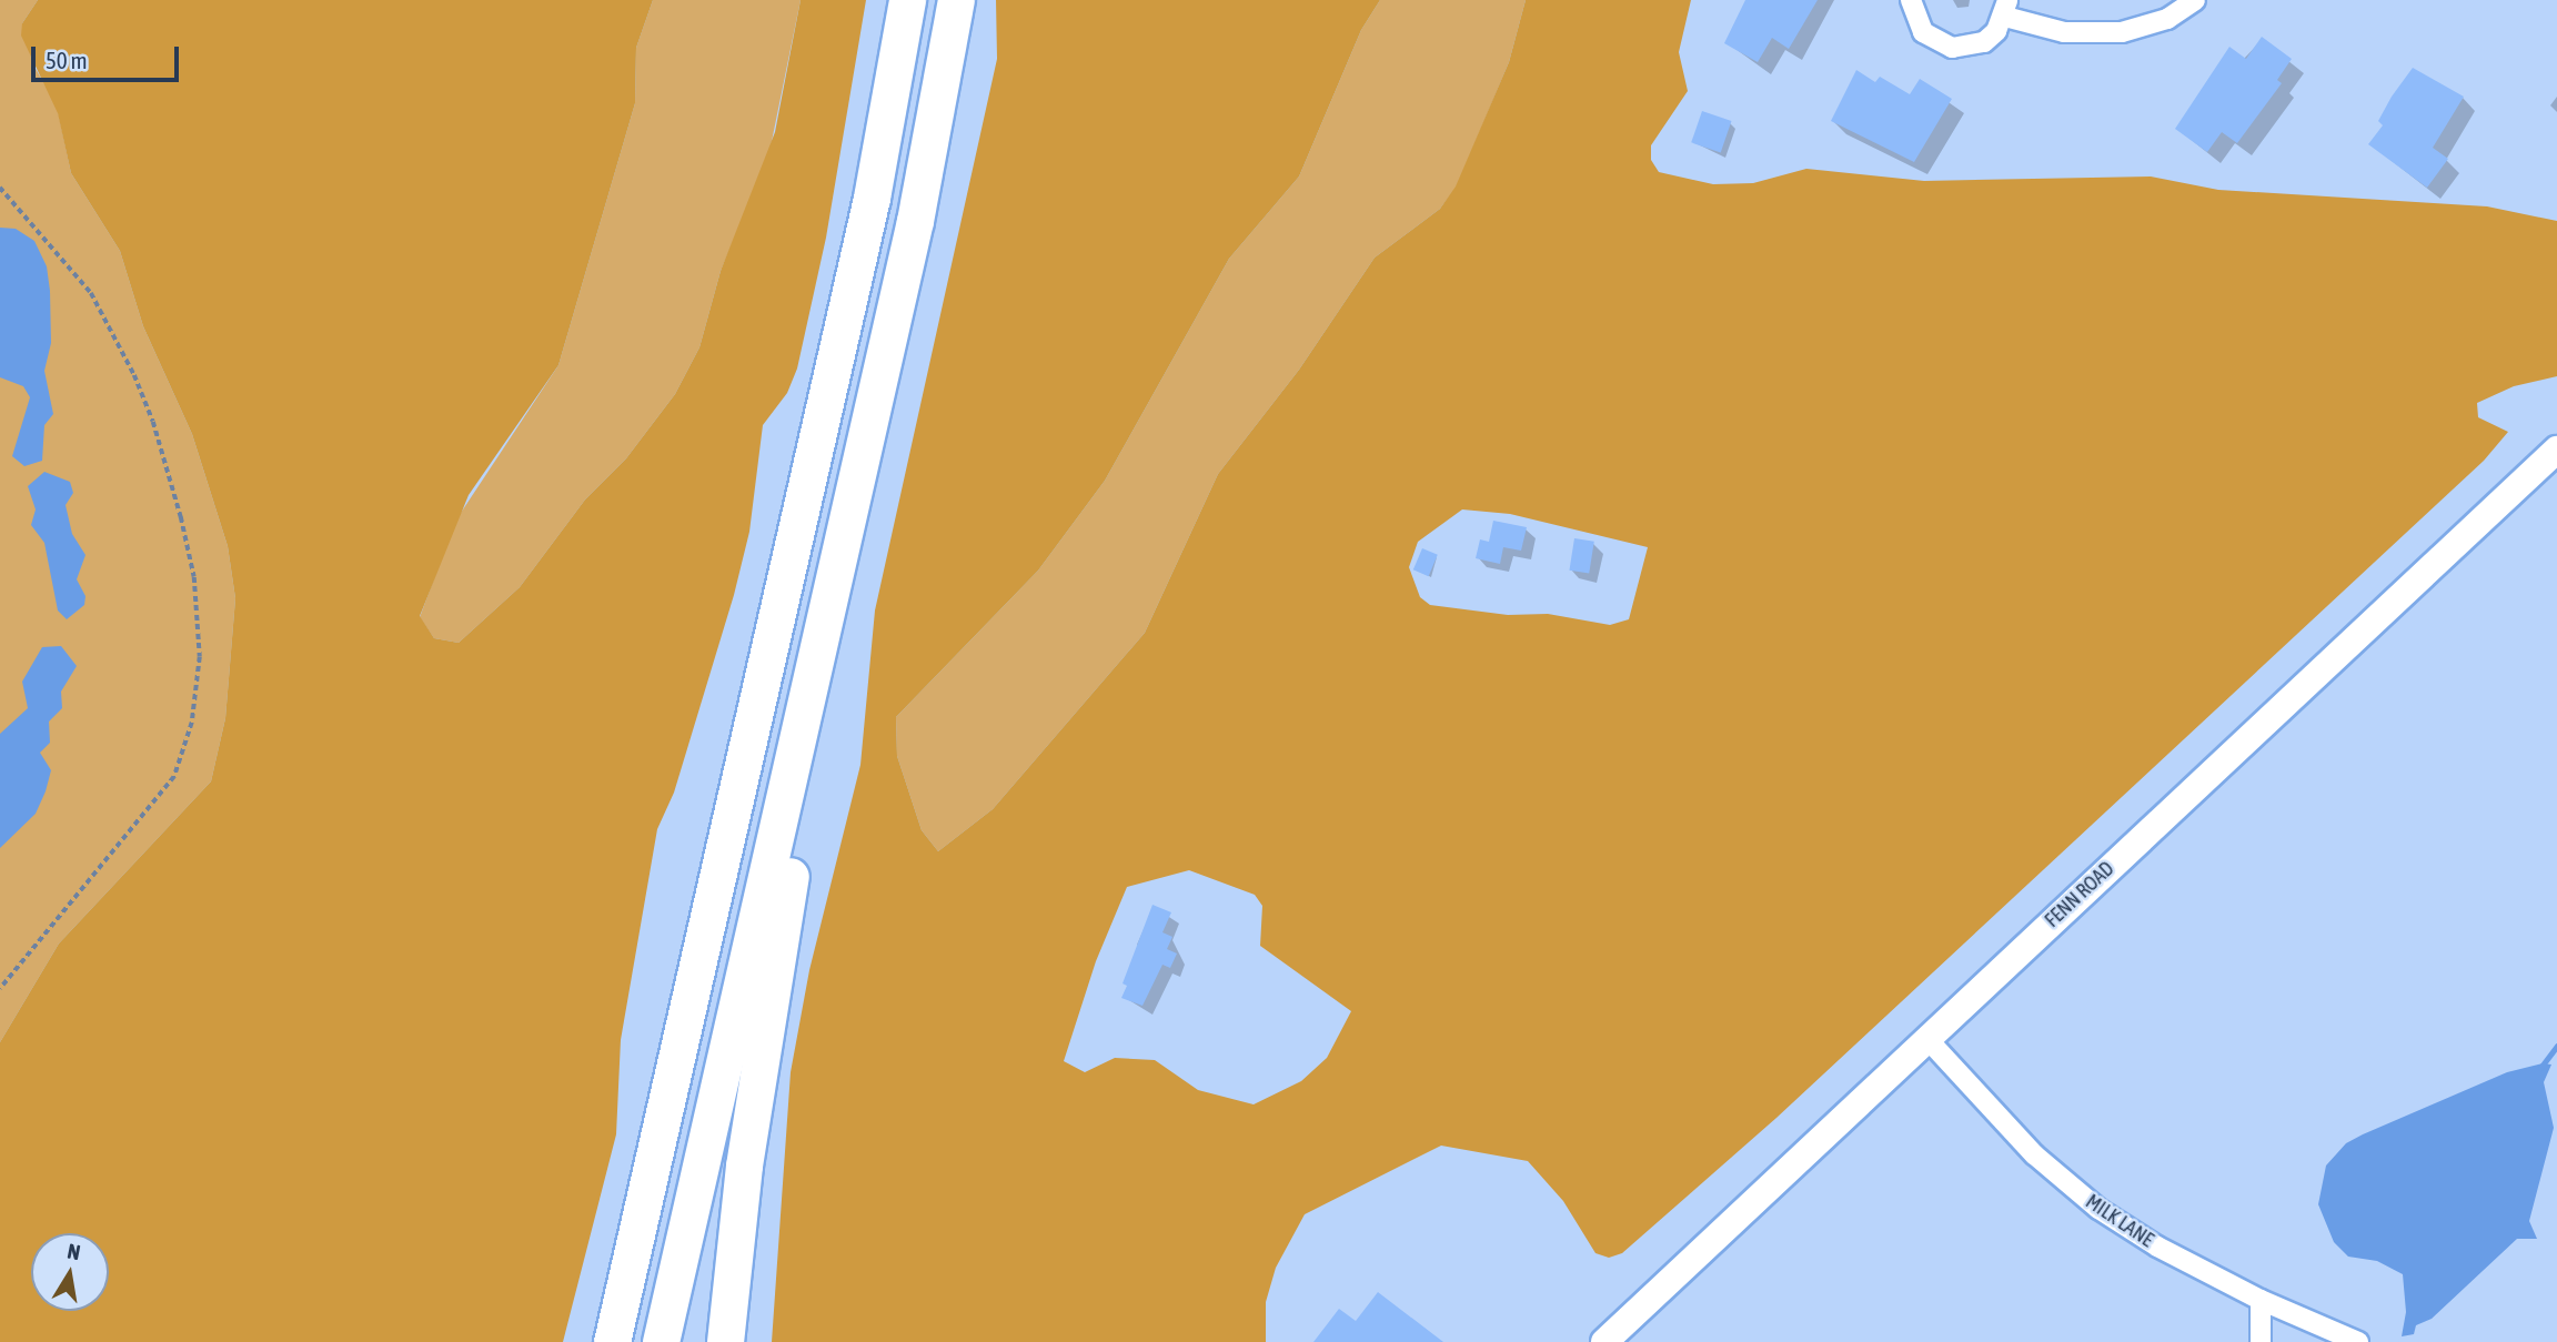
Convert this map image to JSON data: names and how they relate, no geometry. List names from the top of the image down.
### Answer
{
  "streets": {
    "street": ["FENN ROAD", "MILK LANE"]
  },
  "crossings": [
    ["FENN ROAD", "MILK LANE"]
  ],
  "scale_bar": "50 m",
  "north": "top"
}
